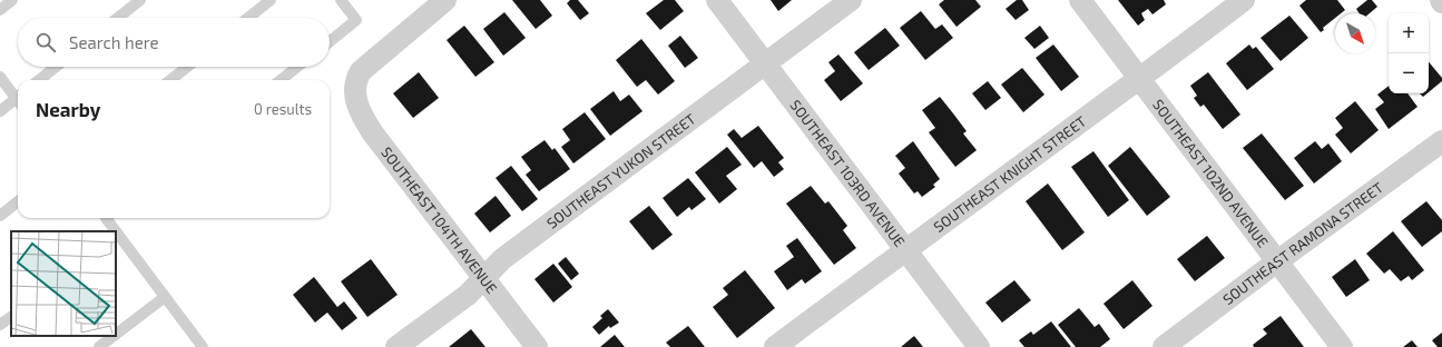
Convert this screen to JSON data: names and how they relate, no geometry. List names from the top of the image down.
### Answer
{
  "streets": {
    "street": [
      "SOUTHEAST YUKON STREET",
      "SOUTHEAST 103RD AVENUE",
      "SOUTHEAST KNIGHT STREET",
      "SOUTHEAST 102ND AVENUE",
      "SOUTHEAST 104TH AVENUE",
      "SOUTHEAST RAMONA STREET"
    ]
  },
  "crossings": [
    ["SOUTHEAST YUKON STREET", "SOUTHEAST 103RD AVENUE"],
    ["SOUTHEAST YUKON STREET", "SOUTHEAST 104TH AVENUE"],
    ["SOUTHEAST 103RD AVENUE", "SOUTHEAST KNIGHT STREET"],
    ["SOUTHEAST KNIGHT STREET", "SOUTHEAST 102ND AVENUE"],
    ["SOUTHEAST 102ND AVENUE", "SOUTHEAST RAMONA STREET"]
  ],
  "north": "bottom right",
  "page": {
    "map_buttons": ["+", "−"],
    "search": "Search here",
    "heading": ["Nearby", "0 results"]
  }
}
